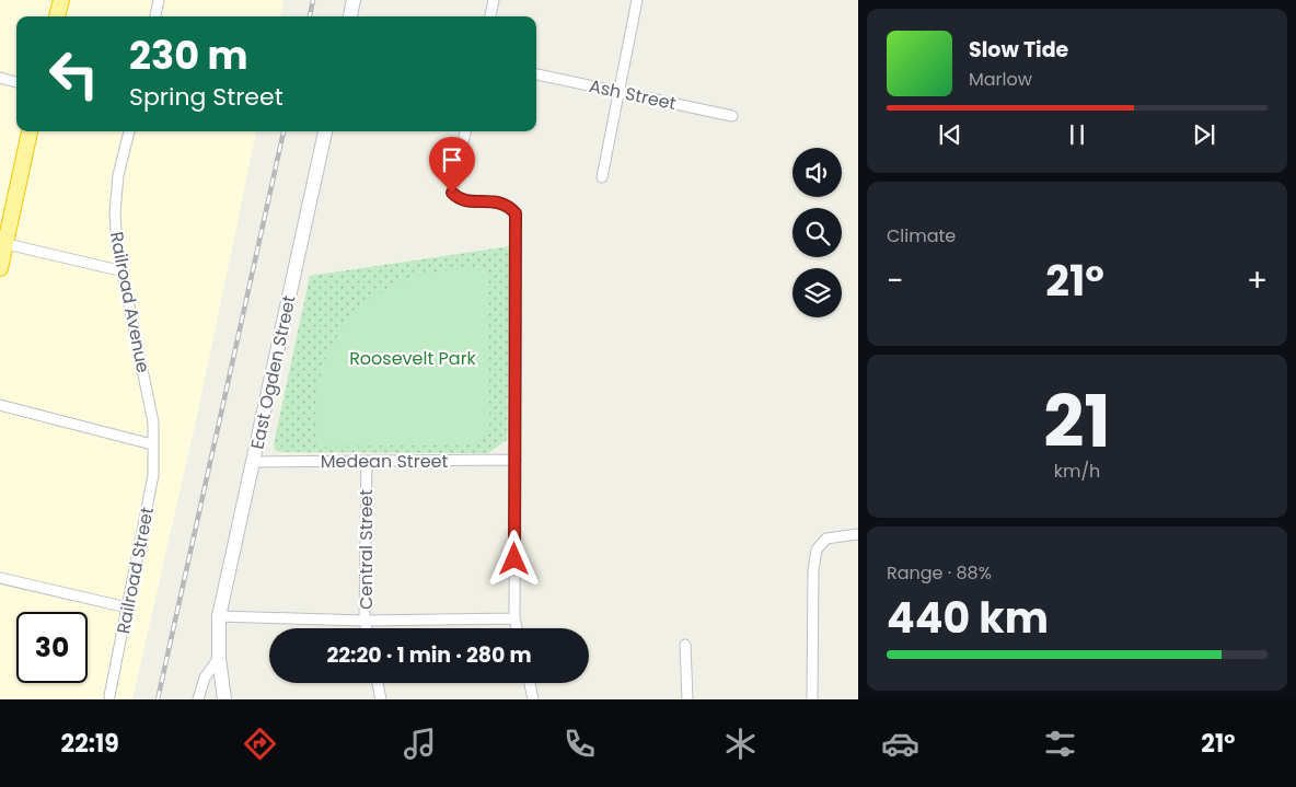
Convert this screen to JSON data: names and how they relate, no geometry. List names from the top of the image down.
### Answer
{
  "streets": {
    "main road": ["East Ogden Street"],
    "street": [
      "Ash Street",
      "Railroad Avenue",
      "Medean Street",
      "Central Street",
      "Railroad Street"
    ]
  },
  "crossings": [
    ["Railroad Avenue", "Railroad Street"],
    ["East Ogden Street", "Medean Street"],
    ["Medean Street", "Central Street"]
  ],
  "parks": ["Roosevelt Park"],
  "page": {
    "turn": ["230 m", "Spring Street"],
    "song": ["Slow Tide", "Marlow"],
    "tile": [
      "Climate",
      ["21", "km/h"],
      ["Range · 88%", "440 km"]
    ],
    "heat": ["−", "21°", "+"],
    "limit": "30",
    "trip": "22:20 · 1 min · 280 m",
    "tabs": ["22:19", "21°"]
  }
}
